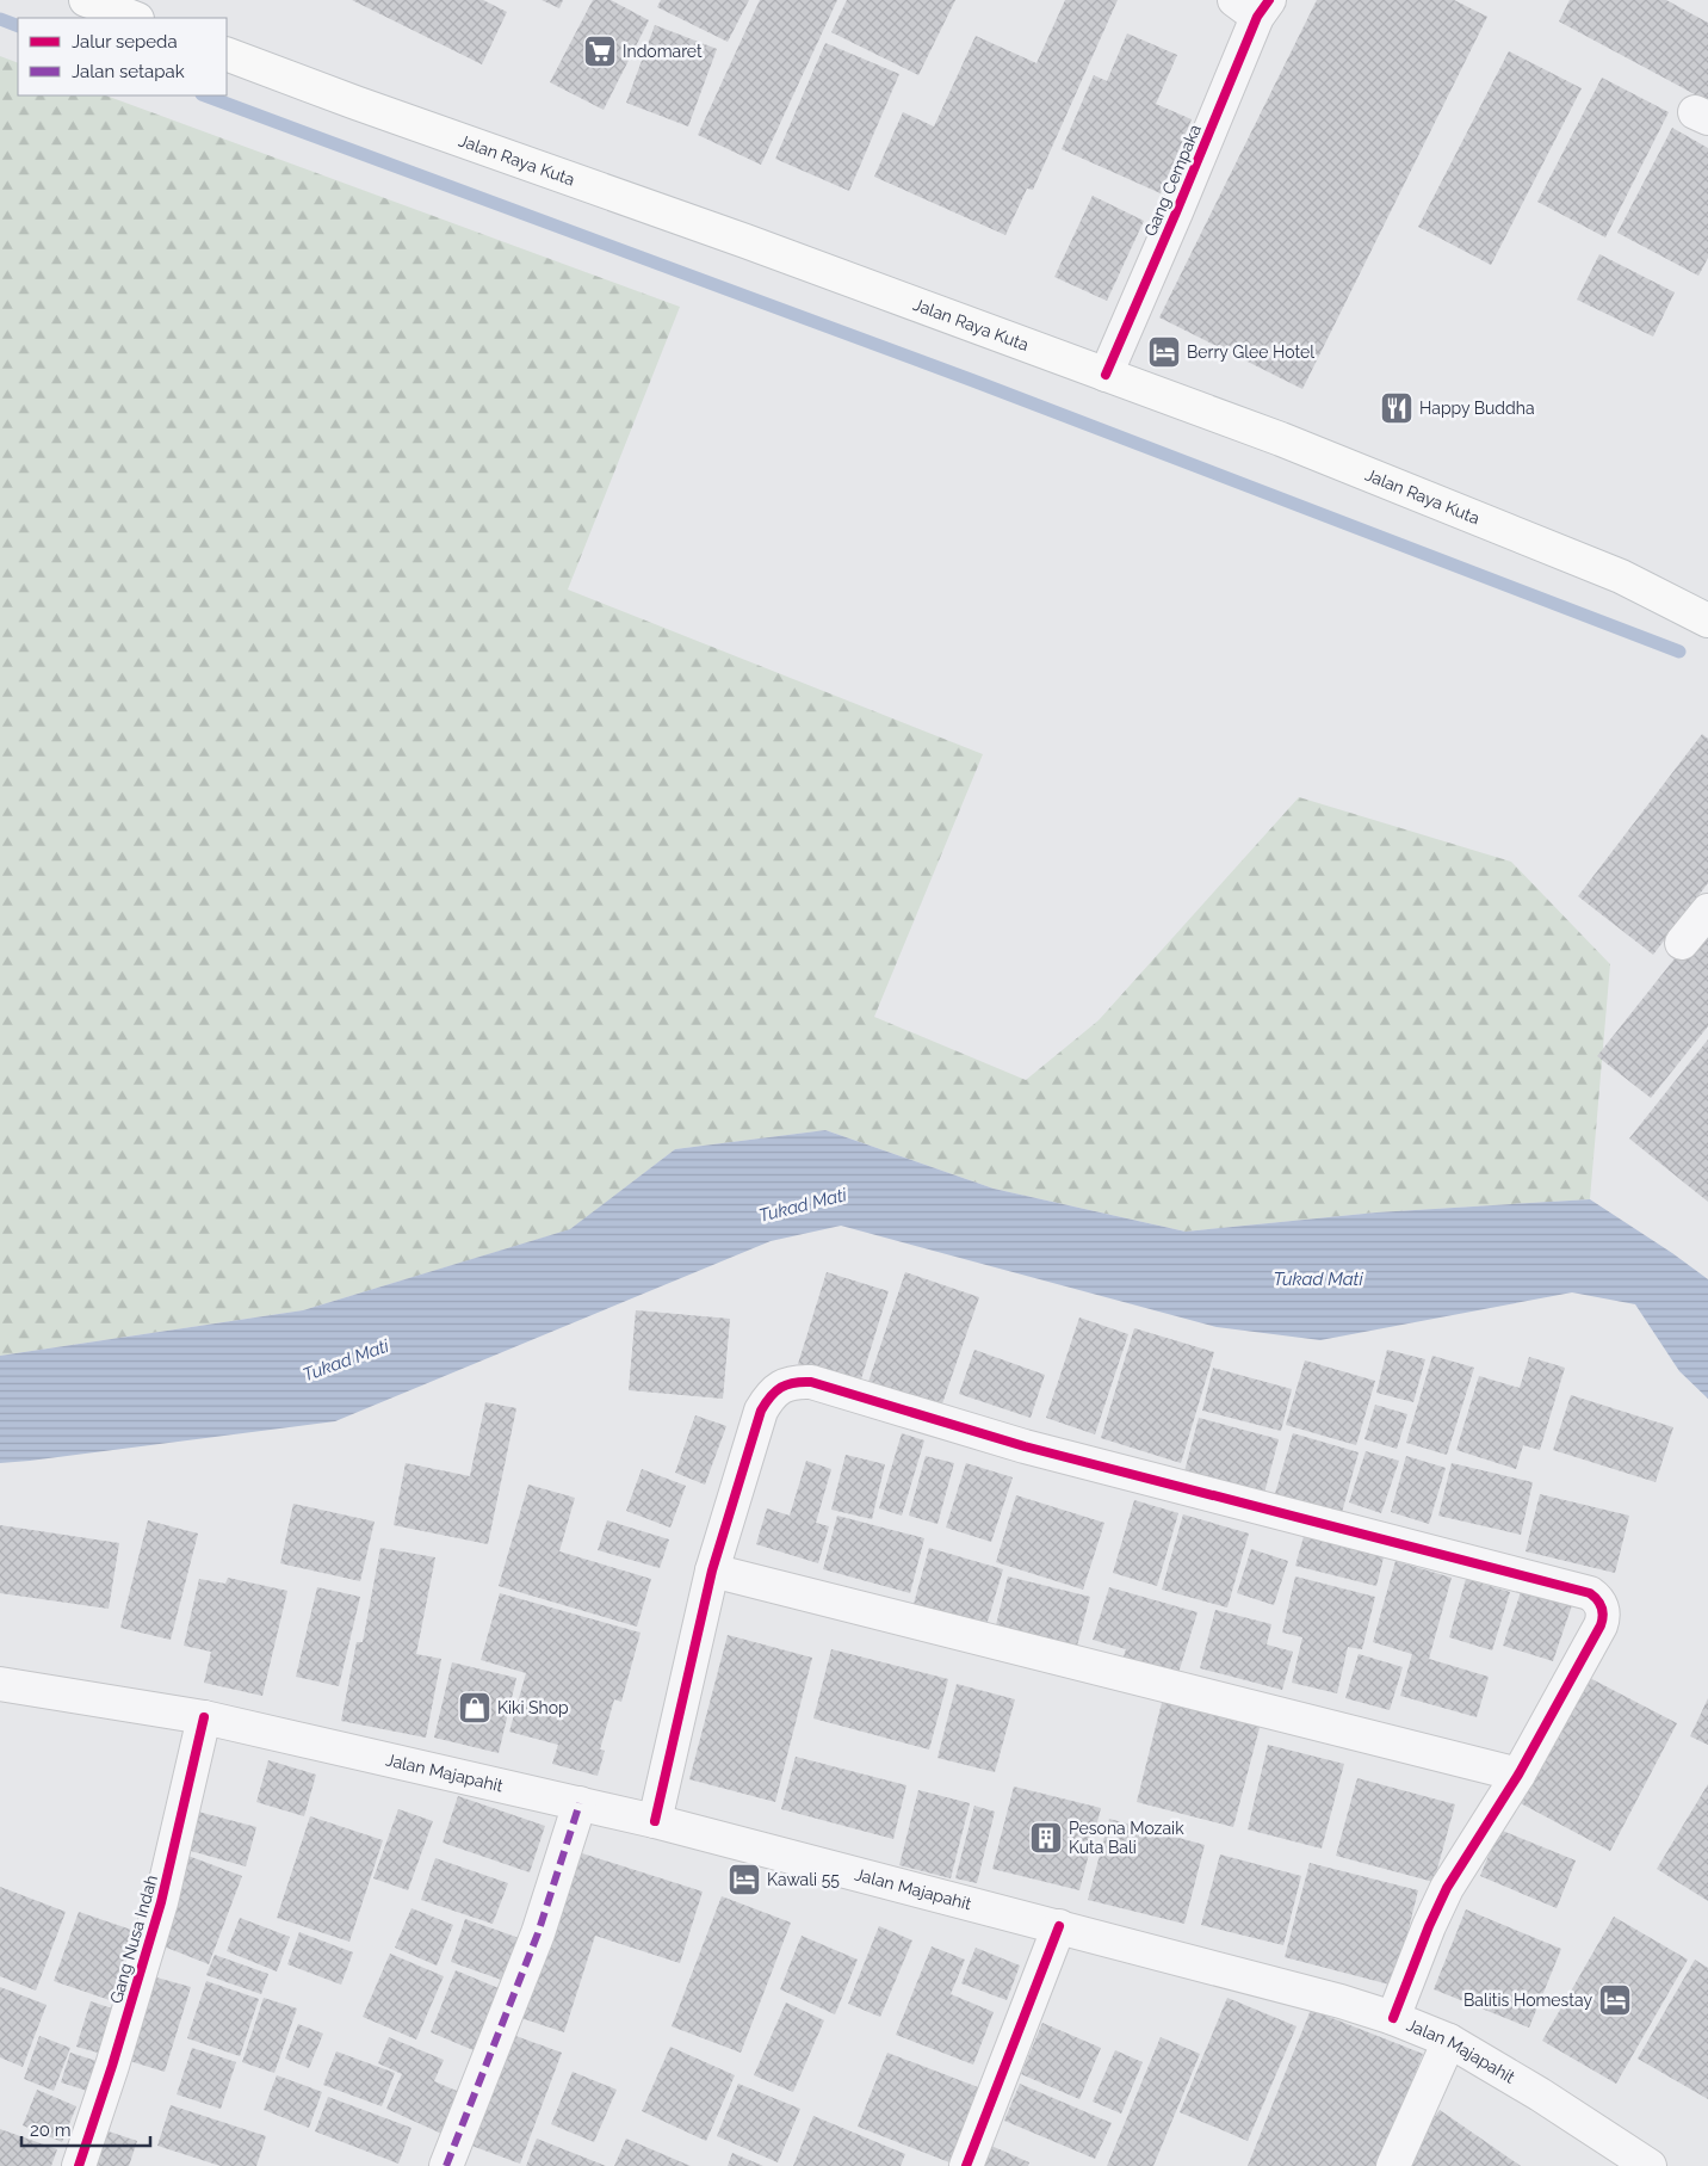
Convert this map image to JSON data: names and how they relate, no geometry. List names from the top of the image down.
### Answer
{
  "streets": {
    "main road": ["Jalan Raya Kuta"],
    "street": ["Gang Cempaka", "Jalan Majapahit", "Gang Nusa Indah"]
  },
  "crossings": [
    ["Jalan Raya Kuta", "Gang Cempaka"],
    ["Jalan Majapahit", "Gang Nusa Indah"]
  ],
  "water": ["Tukad Mati"],
  "places": {
    "supermarket": ["Indomaret"],
    "hotel": ["Berry Glee Hotel", "Kawali 55", "Balitis Homestay"],
    "restaurant": ["Happy Buddha"],
    "shop": ["Kiki Shop"],
    "building": ["Pesona Mozaik Kuta Bali"]
  },
  "legend": ["Jalur sepeda", "Jalan setapak"],
  "scale_bar": "20 m"
}
